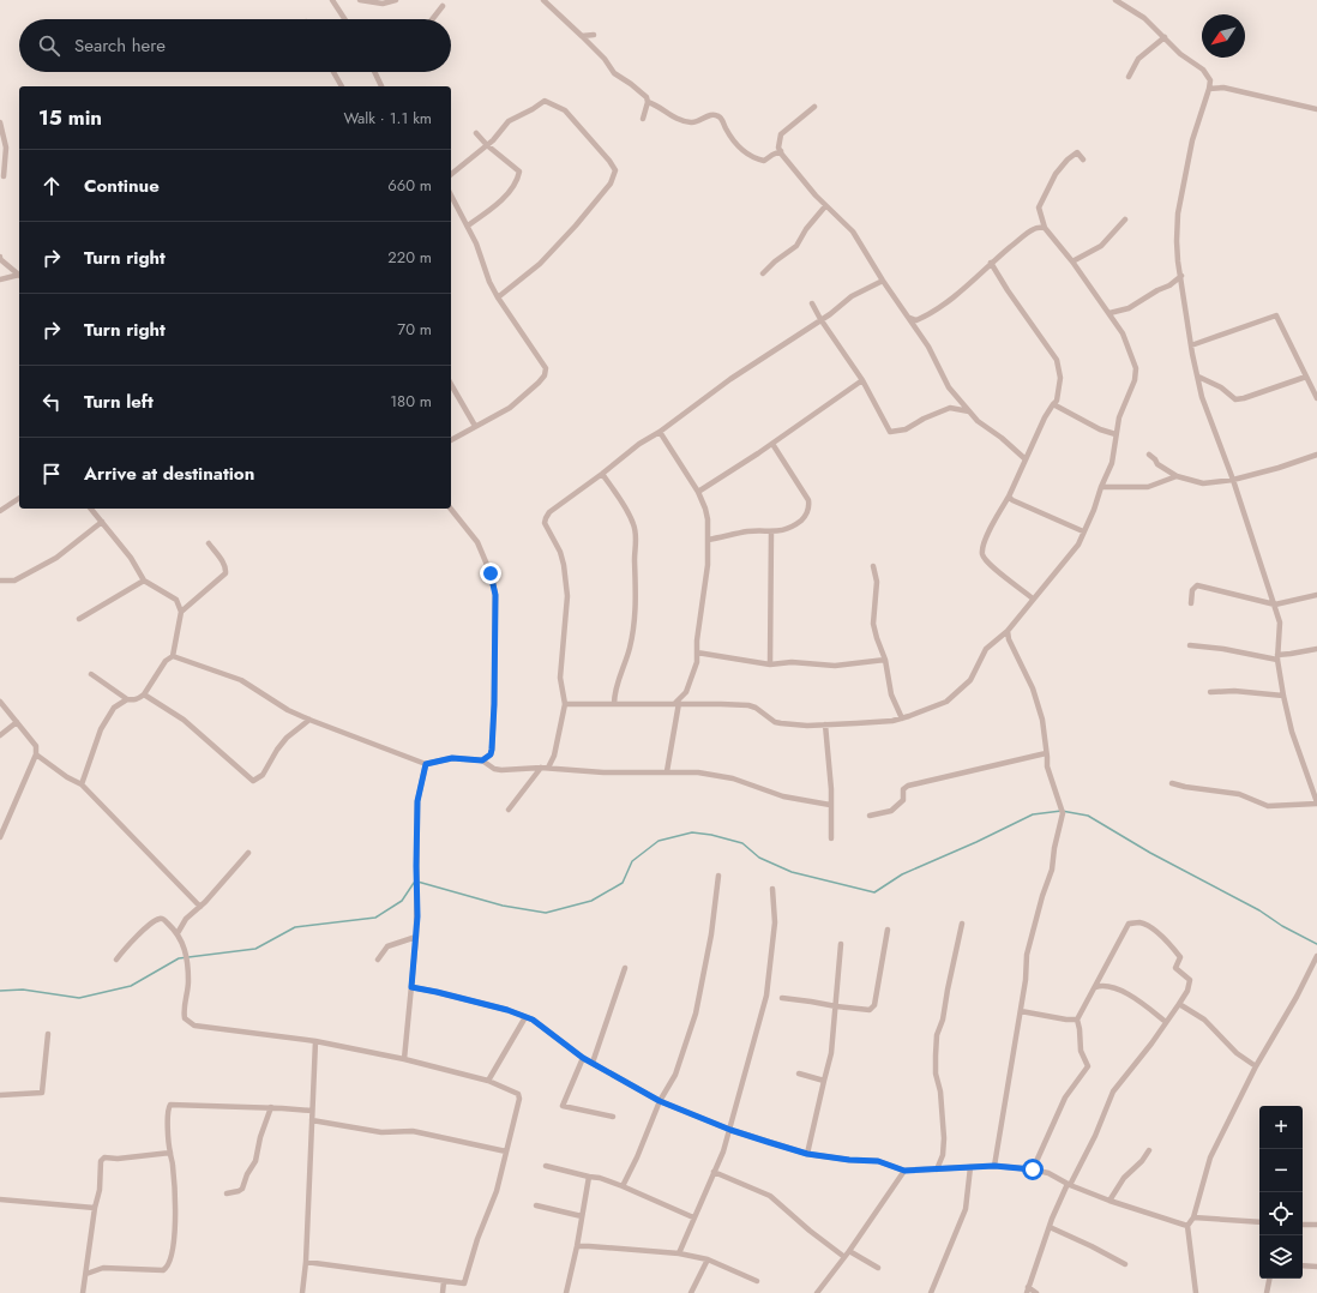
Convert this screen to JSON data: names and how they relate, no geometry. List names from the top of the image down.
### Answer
{
  "north": "bottom left",
  "page": {
    "search": "Search here",
    "heading": ["15 min", "Walk · 1.1 km"],
    "list": [
      ["Continue", "660 m"],
      ["Turn right", "220 m"],
      ["Turn right", "70 m"],
      ["Turn left", "180 m"],
      "Arrive at destination"
    ],
    "map_buttons": ["+", "−"]
  }
}
